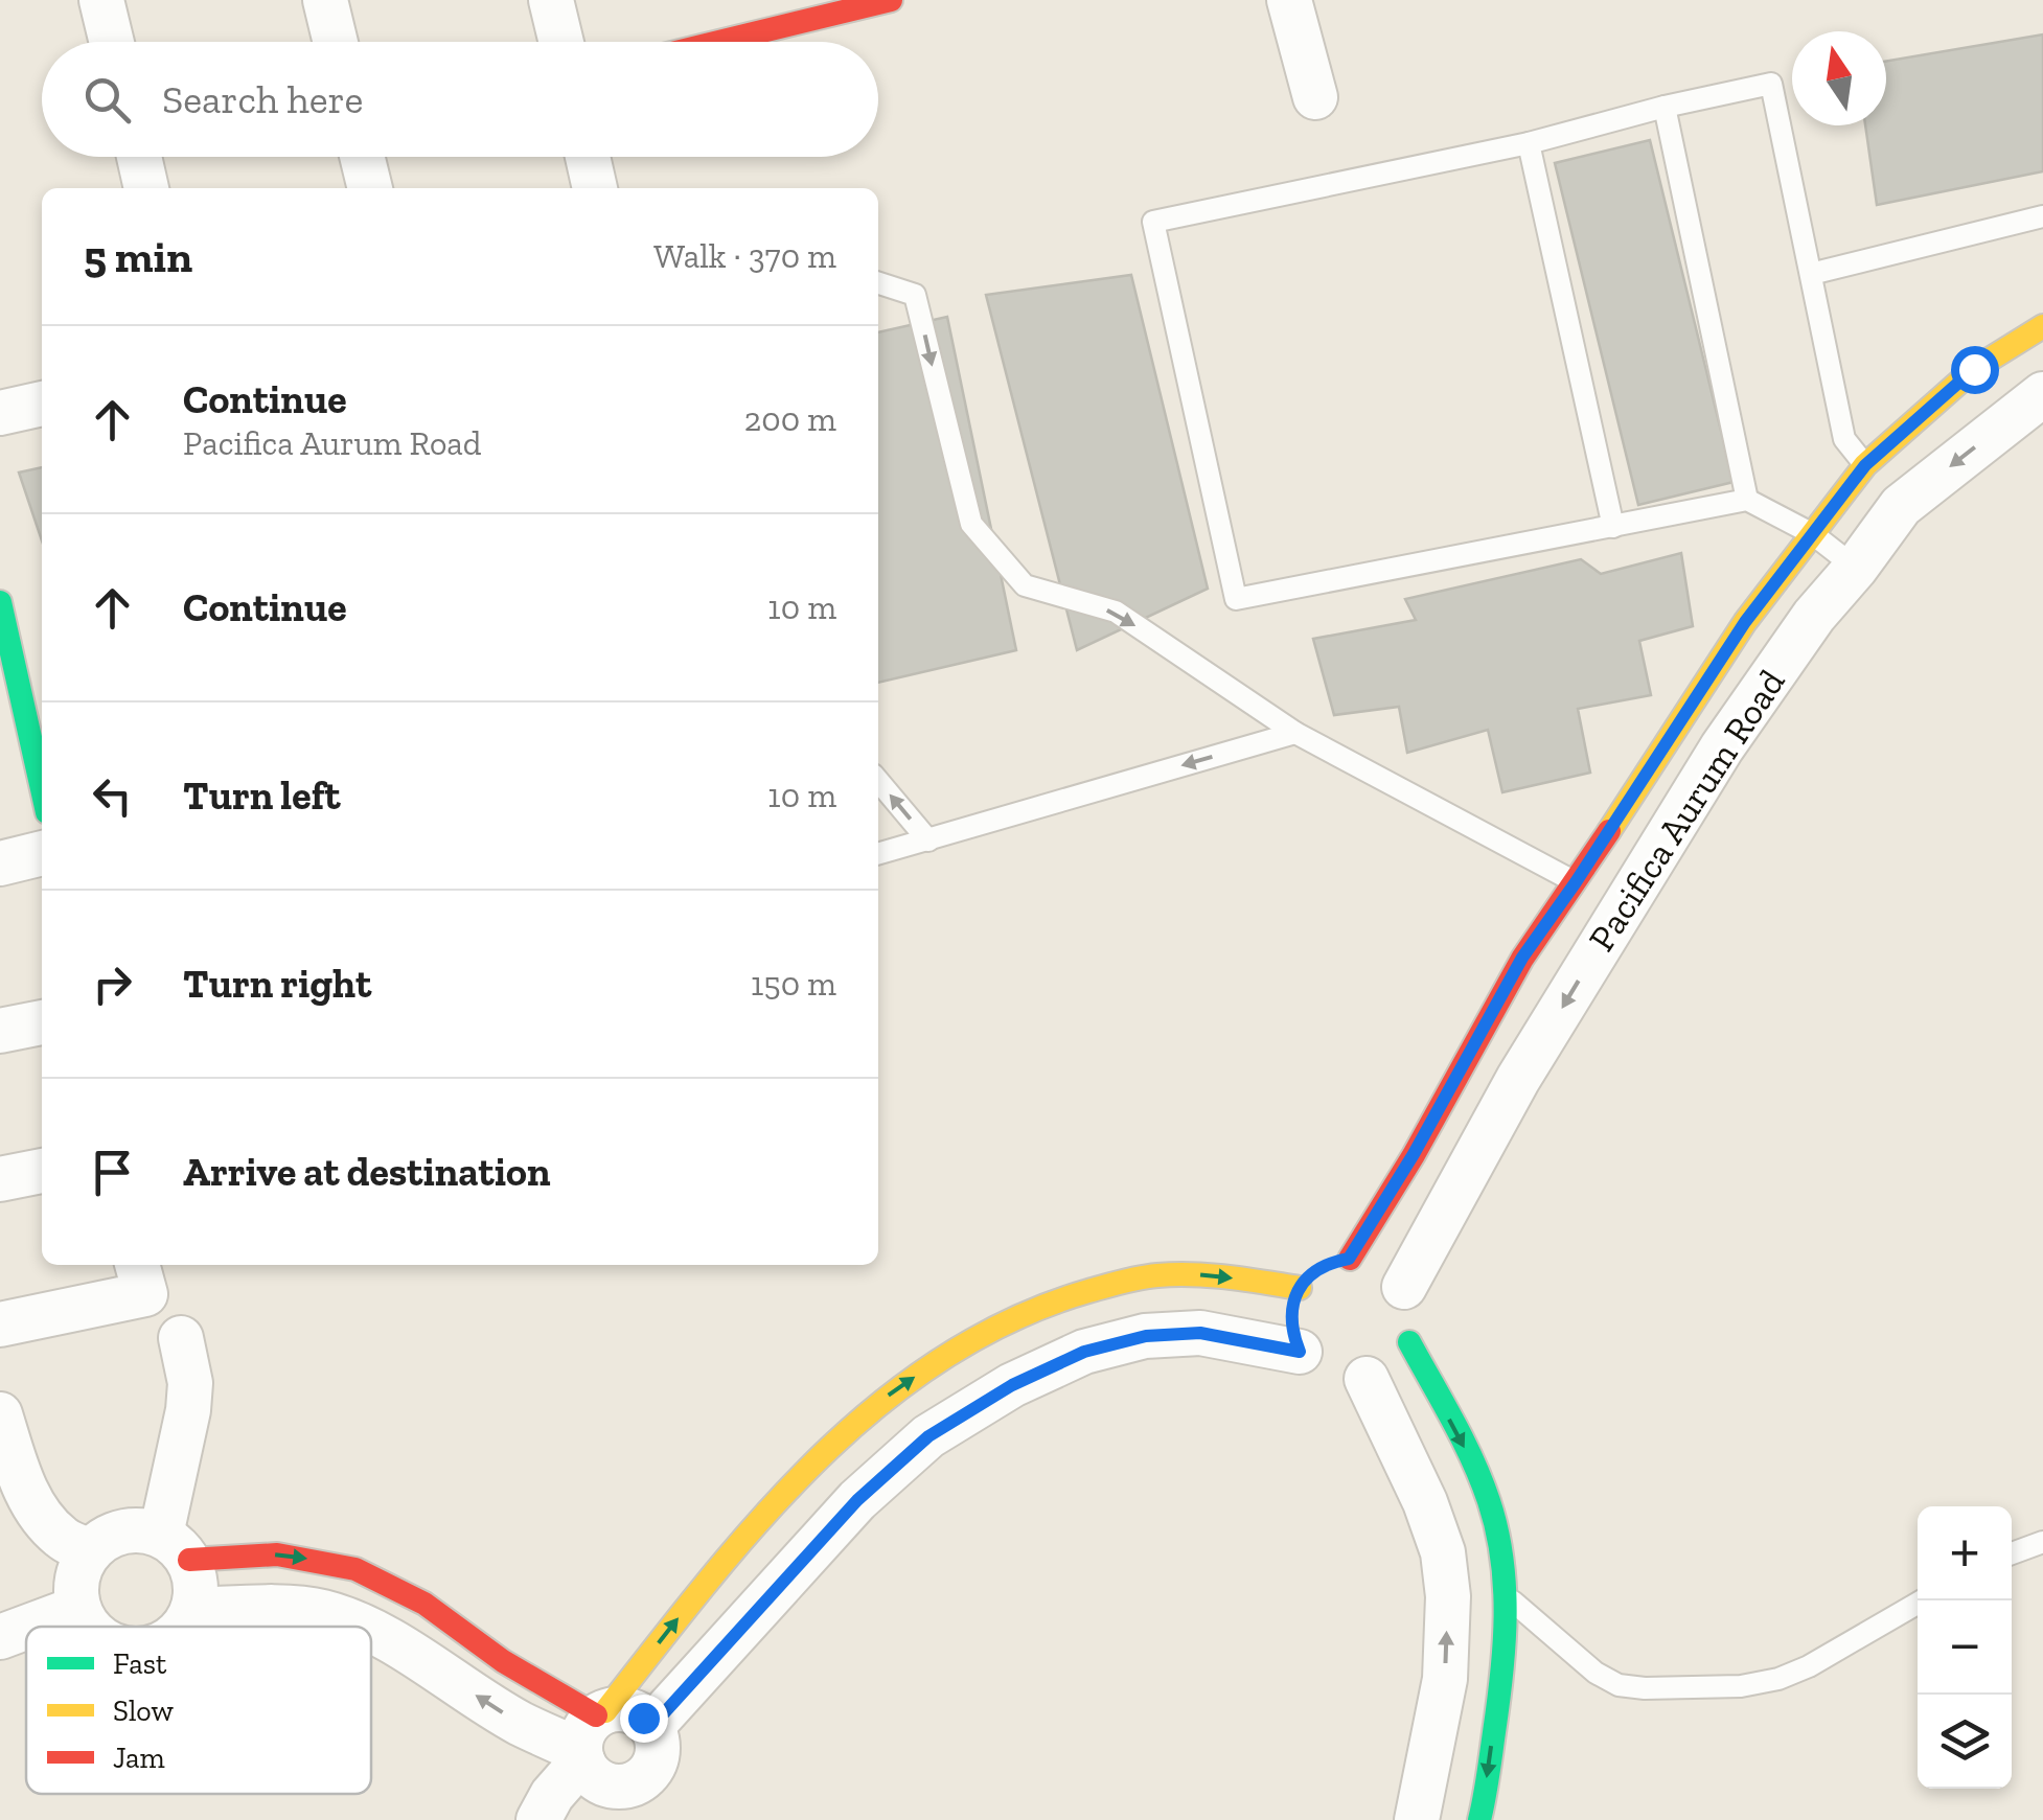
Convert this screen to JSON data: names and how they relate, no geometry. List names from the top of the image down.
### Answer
{
  "streets": {
    "street": ["Pacifica Aurum Road"]
  },
  "legend": ["Fast", "Slow", "Jam"],
  "north": "top",
  "page": {
    "search": "Search here",
    "heading": ["5 min", "Walk · 370 m"],
    "list": [
      ["Continue", "Pacifica Aurum Road", "200 m"],
      ["Continue", "10 m"],
      ["Turn left", "10 m"],
      ["Turn right", "150 m"],
      "Arrive at destination"
    ],
    "map_buttons": ["+", "−"]
  }
}
